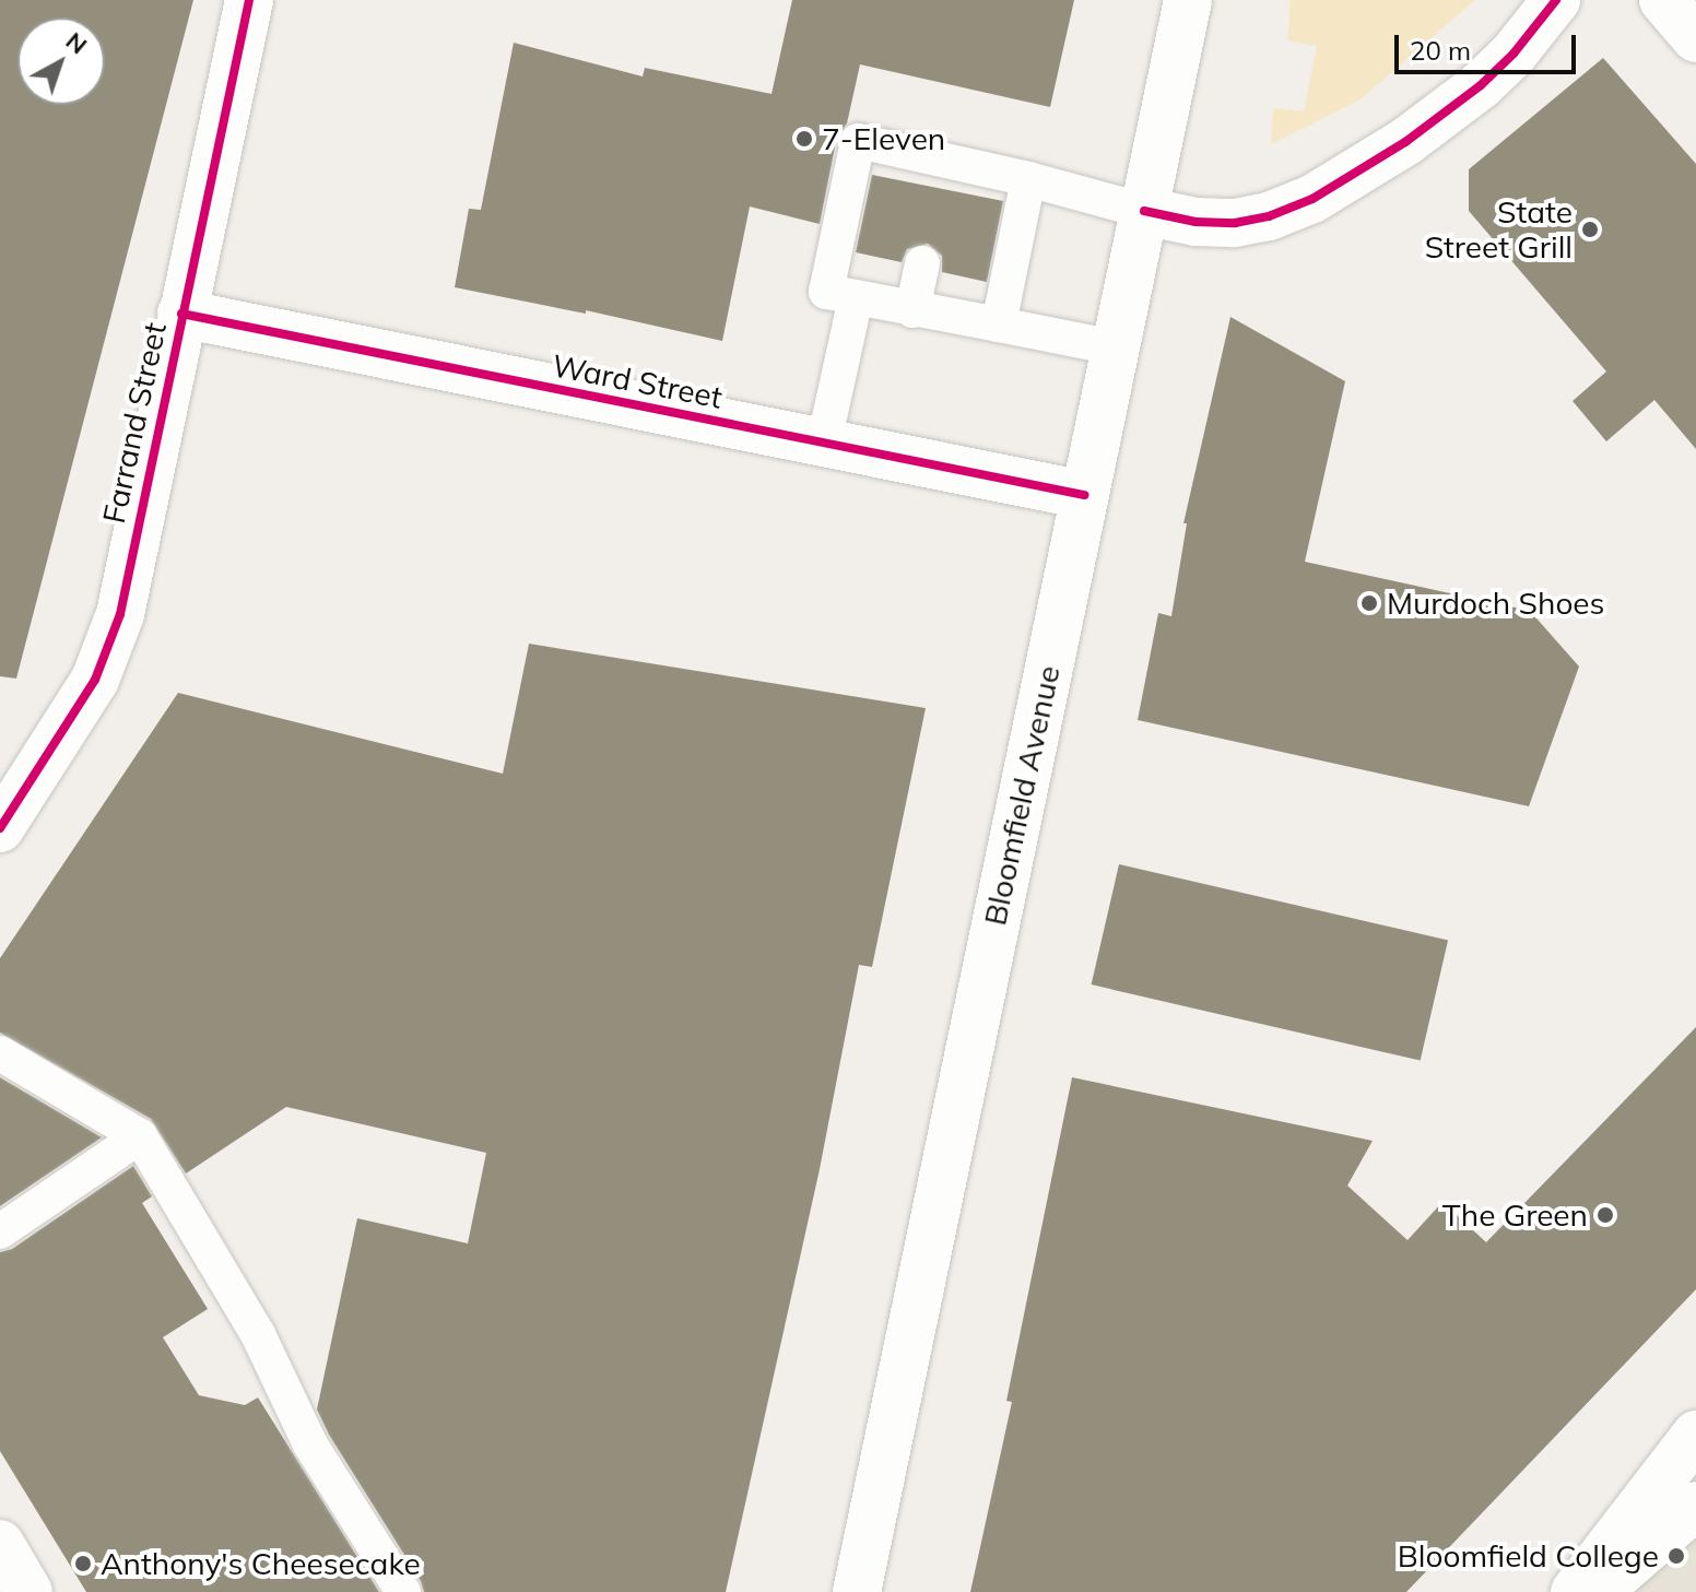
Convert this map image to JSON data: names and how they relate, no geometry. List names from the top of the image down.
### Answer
{
  "streets": {
    "street": ["Ward Street", "Farrand Street", "Bloomfield Avenue"]
  },
  "crossings": [
    ["Ward Street", "Farrand Street"],
    ["Ward Street", "Bloomfield Avenue"]
  ],
  "places": [
    "7-Eleven",
    "State Street Grill",
    "Murdoch Shoes",
    "The Green",
    "Bloomfield College",
    "Anthony's Cheesecake"
  ],
  "scale_bar": "20 m",
  "north": "top right"
}
